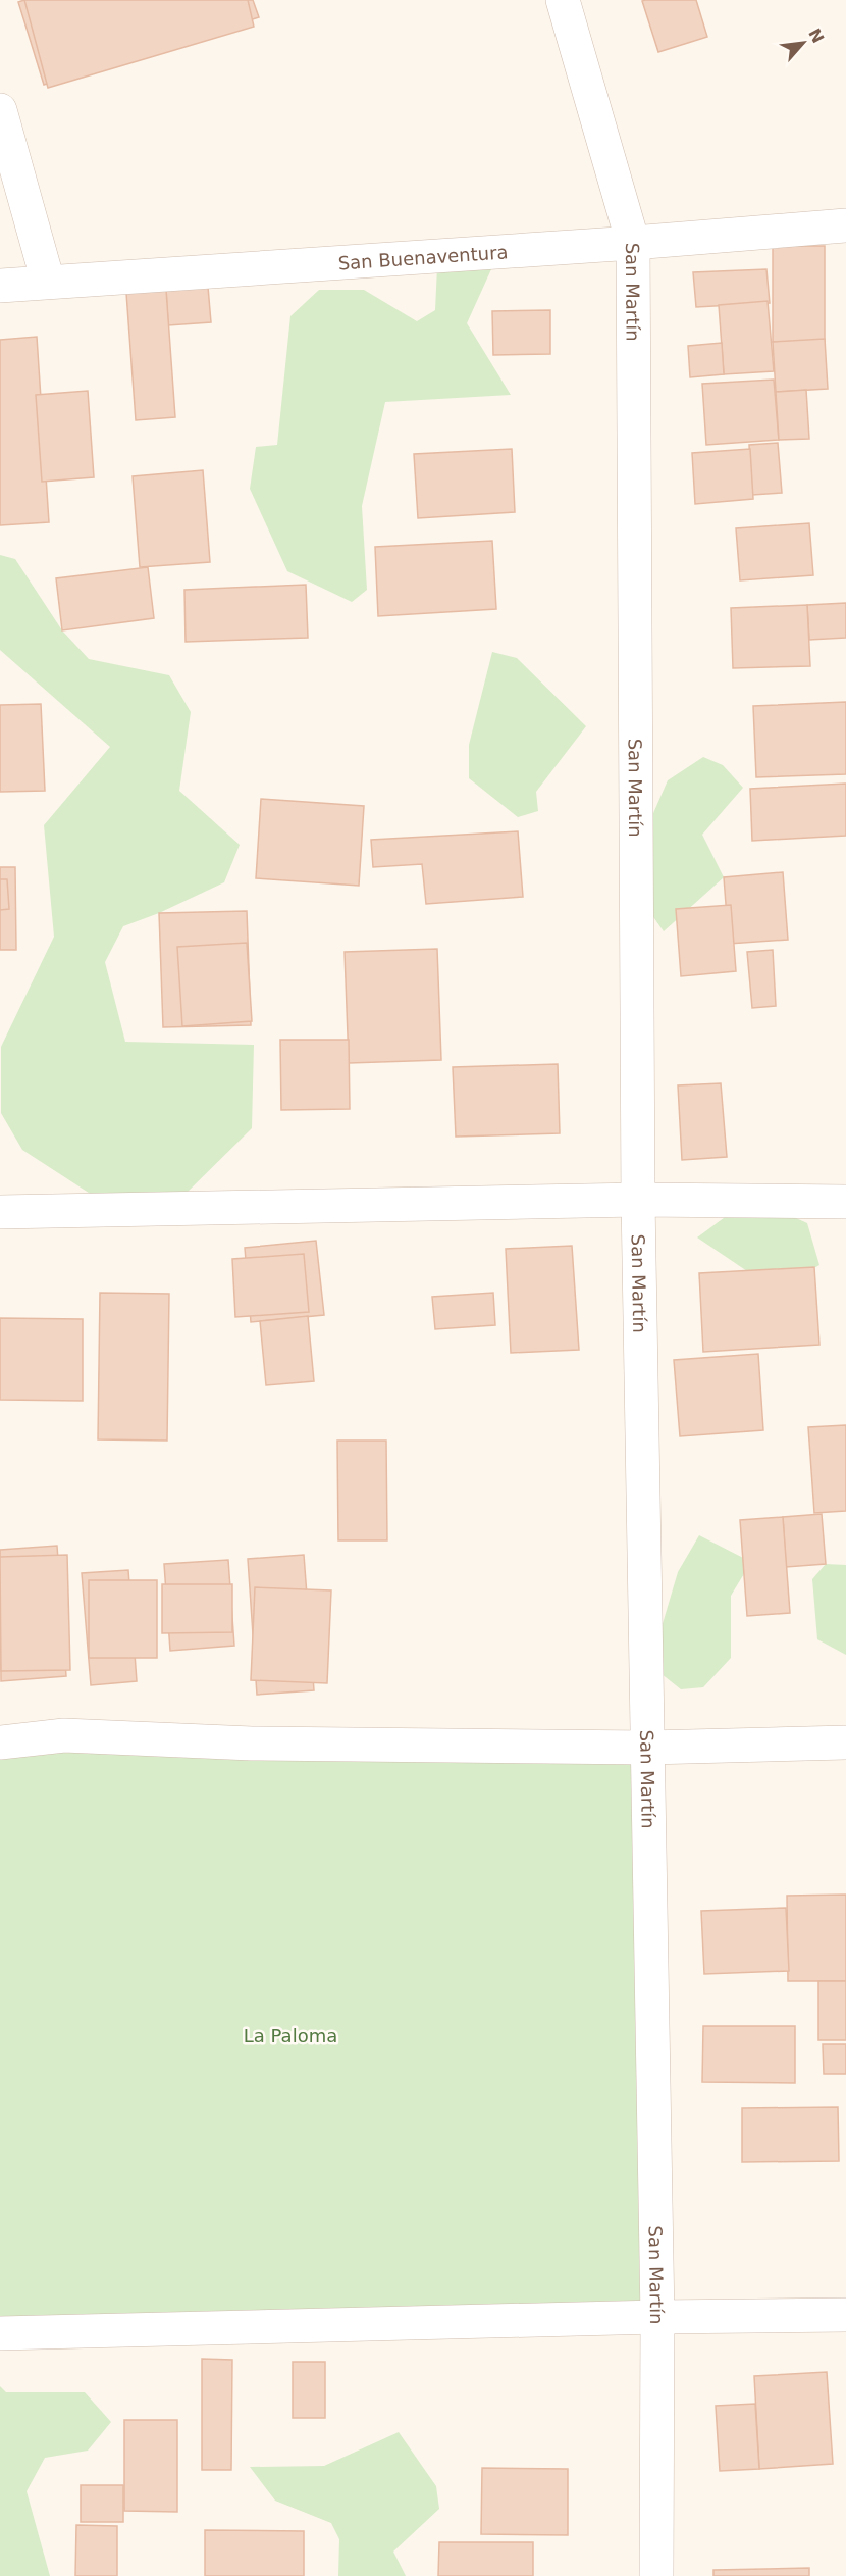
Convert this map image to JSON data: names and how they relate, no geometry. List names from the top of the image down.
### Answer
{
  "streets": {
    "street": ["San Buenaventura", "San Martín"]
  },
  "crossings": [
    ["San Buenaventura", "San Martín"]
  ],
  "parks": ["La Paloma"],
  "north": "top right"
}
